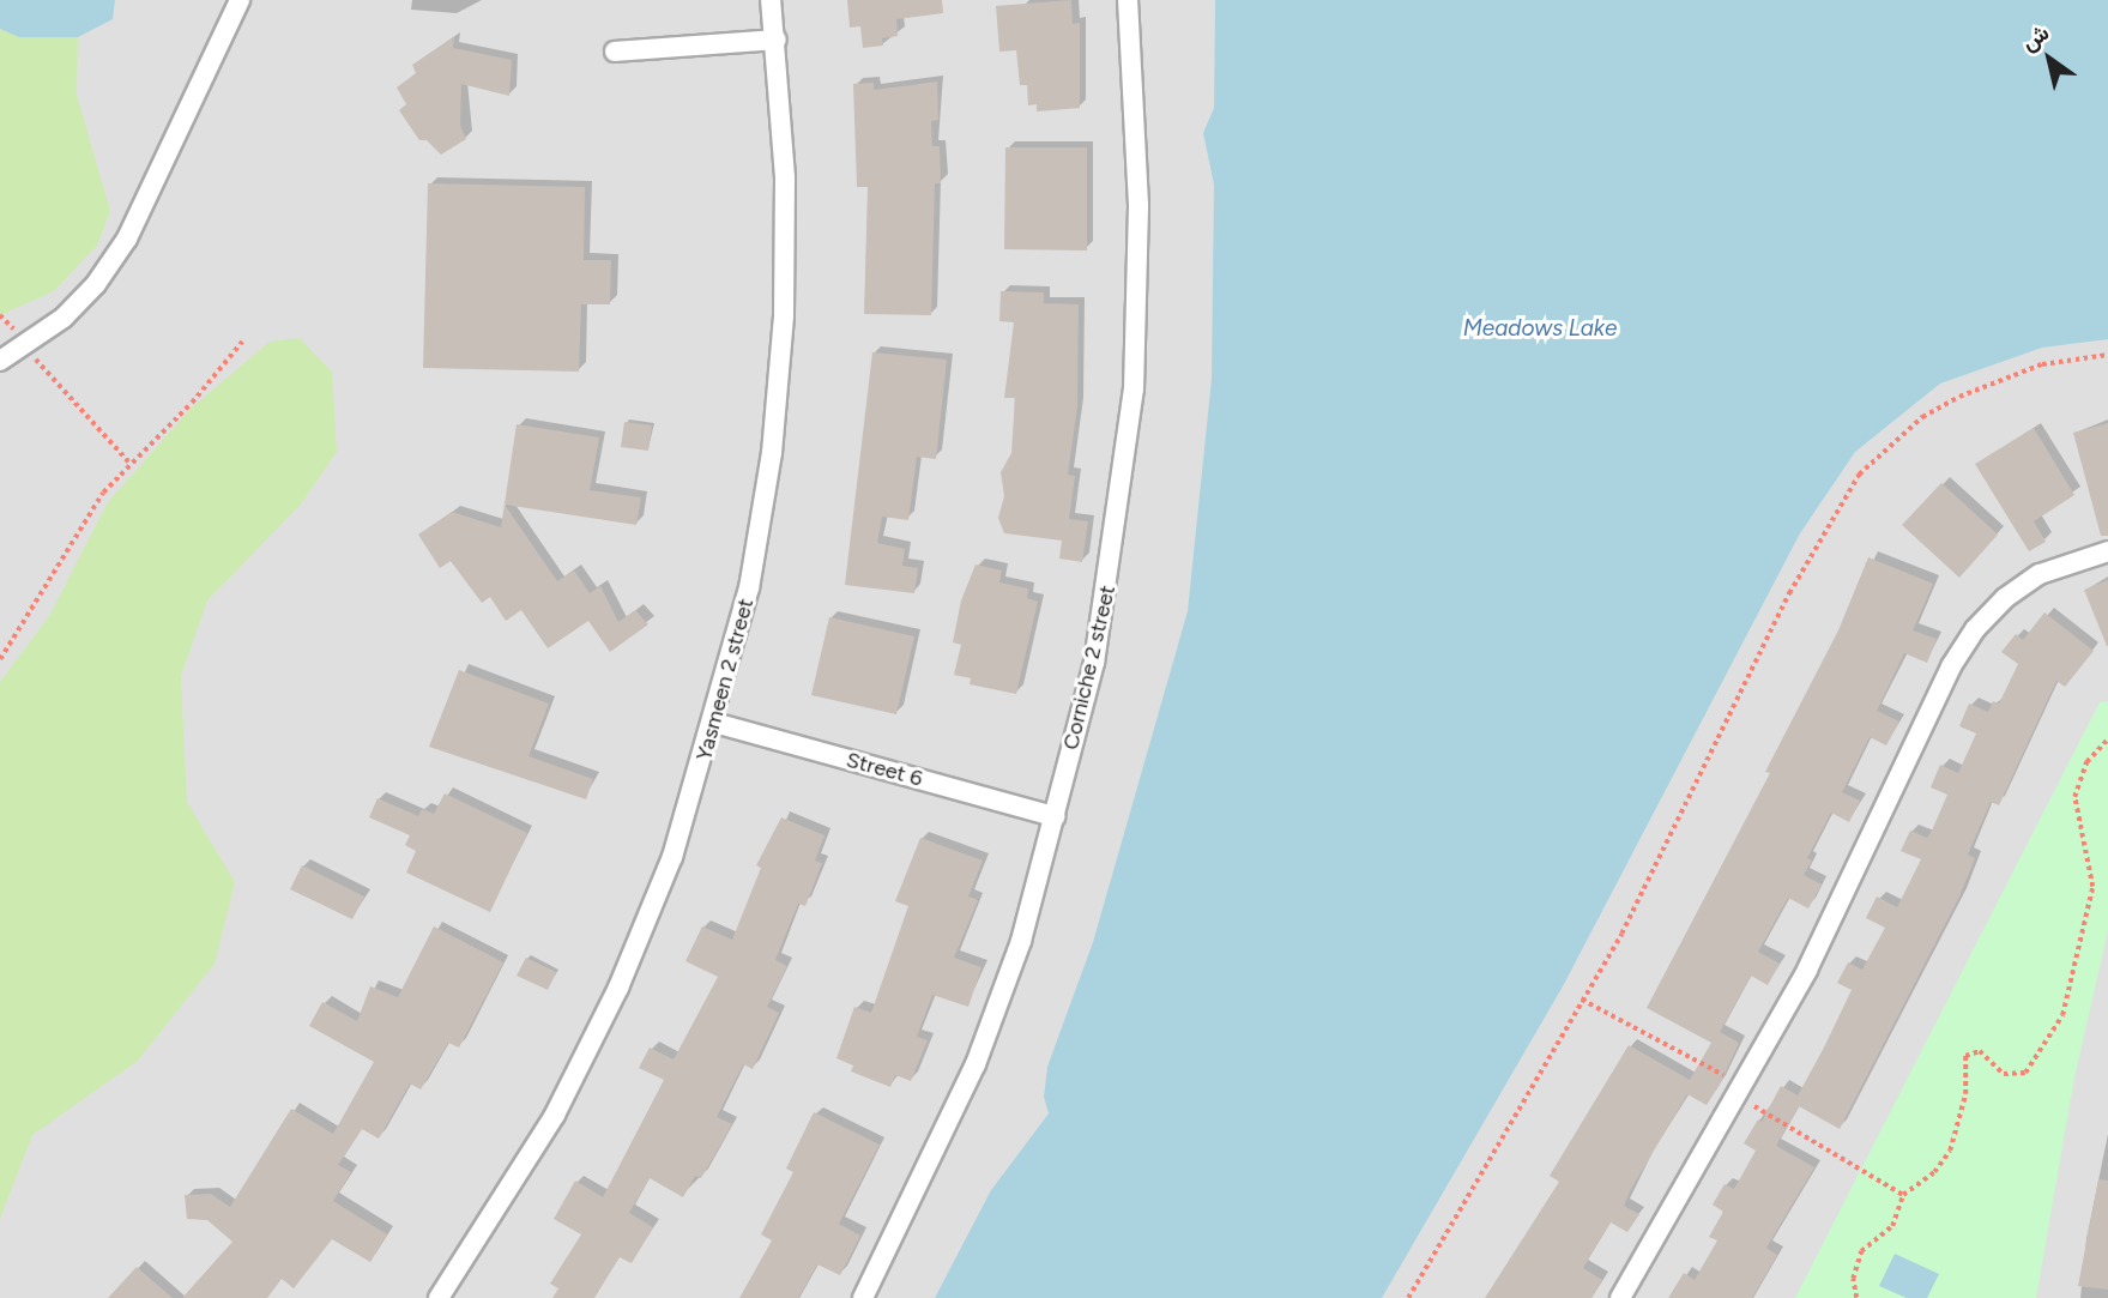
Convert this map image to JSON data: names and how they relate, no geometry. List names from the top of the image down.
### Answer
{
  "streets": {
    "street": ["Corniche 2 street", "Yasmeen 2 street", "Street 6"]
  },
  "crossings": [
    ["Corniche 2 street", "Street 6"],
    ["Yasmeen 2 street", "Street 6"]
  ],
  "water": ["Meadows Lake"],
  "north": "top left"
}
